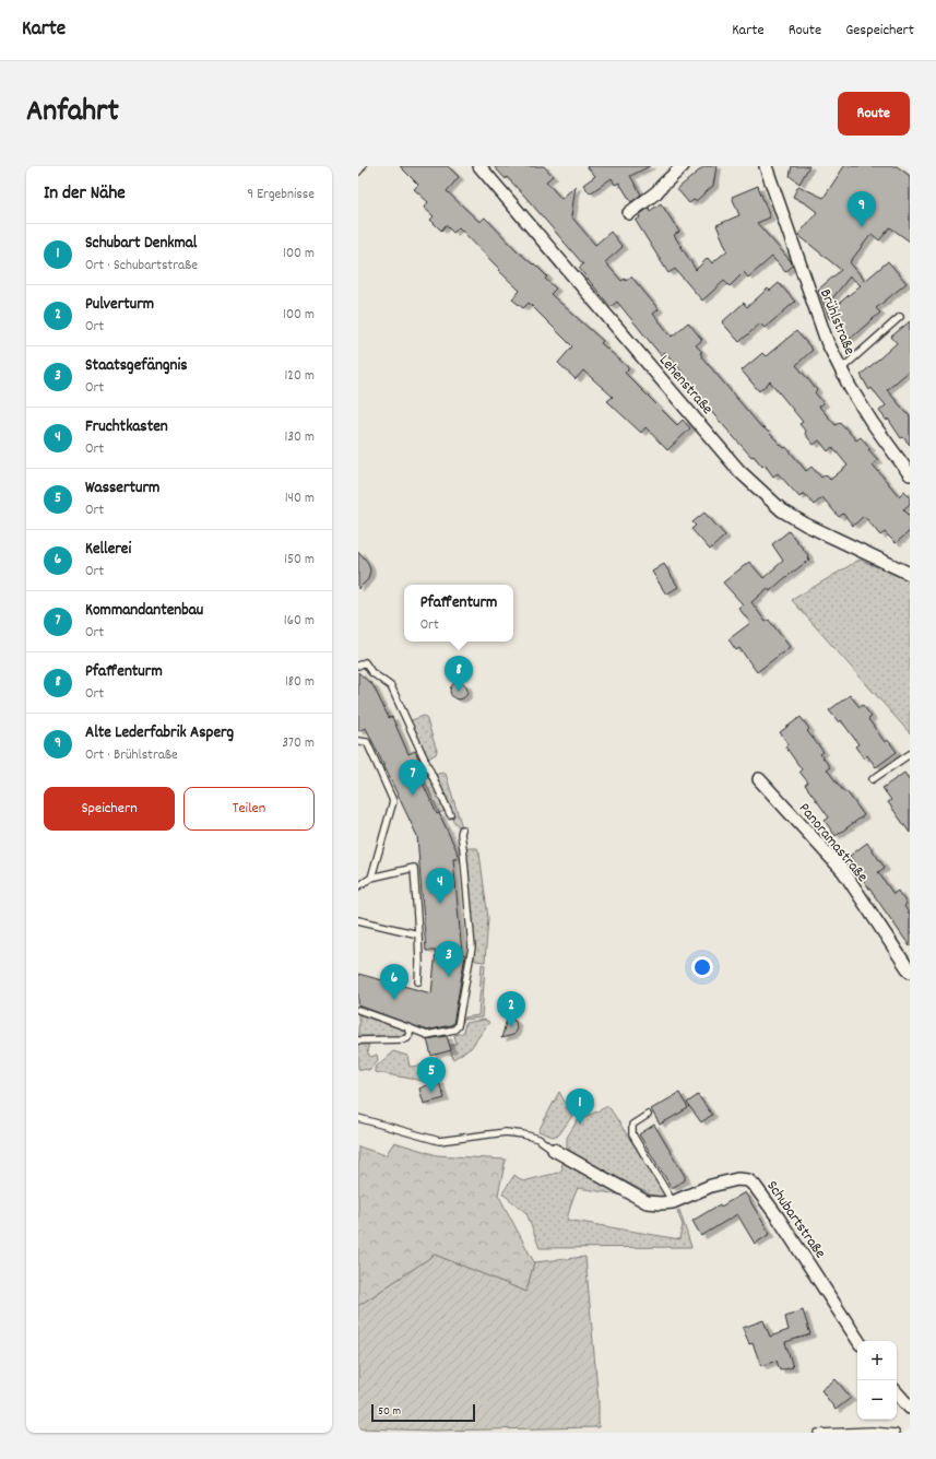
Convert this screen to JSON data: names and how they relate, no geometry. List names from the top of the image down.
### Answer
{
  "streets": {
    "street": [
      "Brühlstraße",
      "Lehenstraße",
      "Panoramastraße",
      "Schubartstraße"
    ]
  },
  "scale_bar": "50 m",
  "page": {
    "header": "Karte",
    "nav": ["Karte", "Route", "Gespeichert"],
    "title": "Anfahrt",
    "buttons": [
      "Route",
      ["Speichern", "Teilen"]
    ],
    "heading": ["In der Nähe", "9 Ergebnisse"],
    "pins": [
      "9",
      "8",
      "7",
      "4",
      "3",
      "6",
      "2",
      "5",
      "1"
    ],
    "list": [
      {
        "mark": "1",
        "name": "Schubart Denkmal",
        "note": "Ort · Schubartstraße",
        "value": "100 m"
      },
      {
        "mark": "2",
        "name": "Pulverturm",
        "note": "Ort",
        "value": "100 m"
      },
      {
        "mark": "3",
        "name": "Staatsgefängnis",
        "note": "Ort",
        "value": "120 m"
      },
      {
        "mark": "4",
        "name": "Fruchtkasten",
        "note": "Ort",
        "value": "130 m"
      },
      {
        "mark": "5",
        "name": "Wasserturm",
        "note": "Ort",
        "value": "140 m"
      },
      {
        "mark": "6",
        "name": "Kellerei",
        "note": "Ort",
        "value": "150 m"
      },
      {
        "mark": "7",
        "name": "Kommandantenbau",
        "note": "Ort",
        "value": "160 m"
      },
      {
        "mark": "8",
        "name": "Pfaffenturm",
        "note": "Ort",
        "value": "180 m"
      },
      {
        "mark": "9",
        "name": "Alte Lederfabrik Asperg",
        "note": "Ort · Brühlstraße",
        "value": "370 m"
      }
    ],
    "popup": ["Pfaffenturm", "Ort"],
    "map_buttons": ["+", "−"],
    "scale": "50 m"
  }
}
